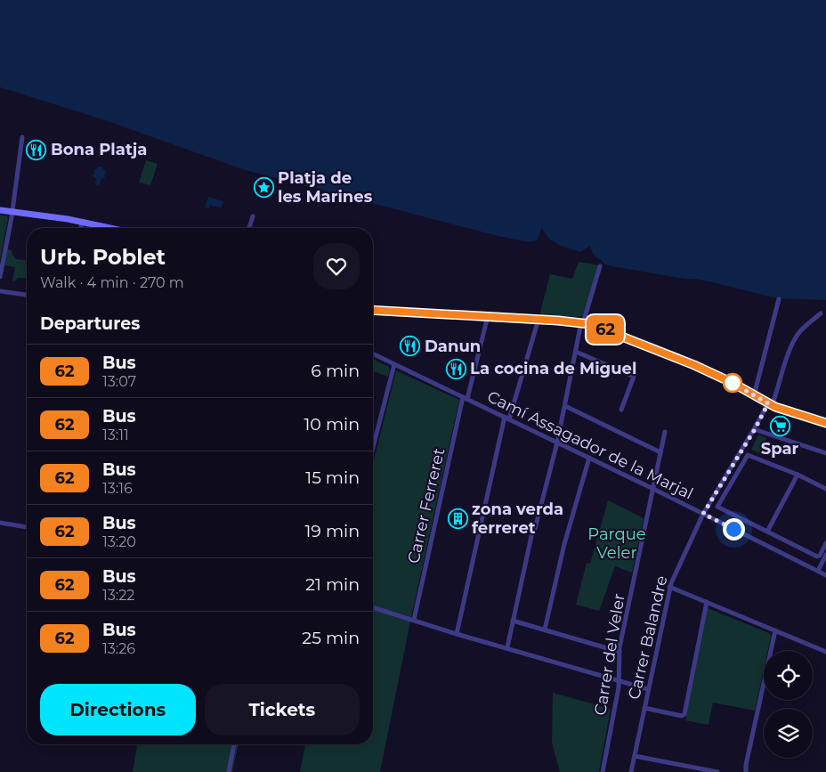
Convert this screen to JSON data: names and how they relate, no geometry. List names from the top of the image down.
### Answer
{
  "streets": {
    "street": [
      "Camí Assagador de la Marjal",
      "Carrer Ferreret",
      "Carrer Balandre",
      "Carrer del Veler"
    ]
  },
  "crossings": [
    ["Camí Assagador de la Marjal", "Carrer Ferreret"],
    ["Camí Assagador de la Marjal", "Carrer Balandre"],
    ["Camí Assagador de la Marjal", "Carrer del Veler"]
  ],
  "parks": ["Parque Veler"],
  "places": {
    "restaurant": ["Bona Platja", "Danun", "La cocina de Miguel"],
    "place": ["Platja de les Marines"],
    "supermarket": ["Spar"],
    "building": ["zona verda ferreret"]
  },
  "lines": ["bus line 62"],
  "page": {
    "on_map": "62",
    "heading": [
      ["Urb. Poblet", "Walk · 4 min · 270 m"],
      "Departures"
    ],
    "list": [
      {
        "mark": "62",
        "name": "Bus",
        "note": "13:07",
        "value": "6 min"
      },
      {
        "mark": "62",
        "name": "Bus",
        "note": "13:11",
        "value": "10 min"
      },
      {
        "mark": "62",
        "name": "Bus",
        "note": "13:16",
        "value": "15 min"
      },
      {
        "mark": "62",
        "name": "Bus",
        "note": "13:20",
        "value": "19 min"
      },
      {
        "mark": "62",
        "name": "Bus",
        "note": "13:22",
        "value": "21 min"
      },
      {
        "mark": "62",
        "name": "Bus",
        "note": "13:26",
        "value": "25 min"
      }
    ],
    "buttons": ["Directions", "Tickets"]
  }
}
